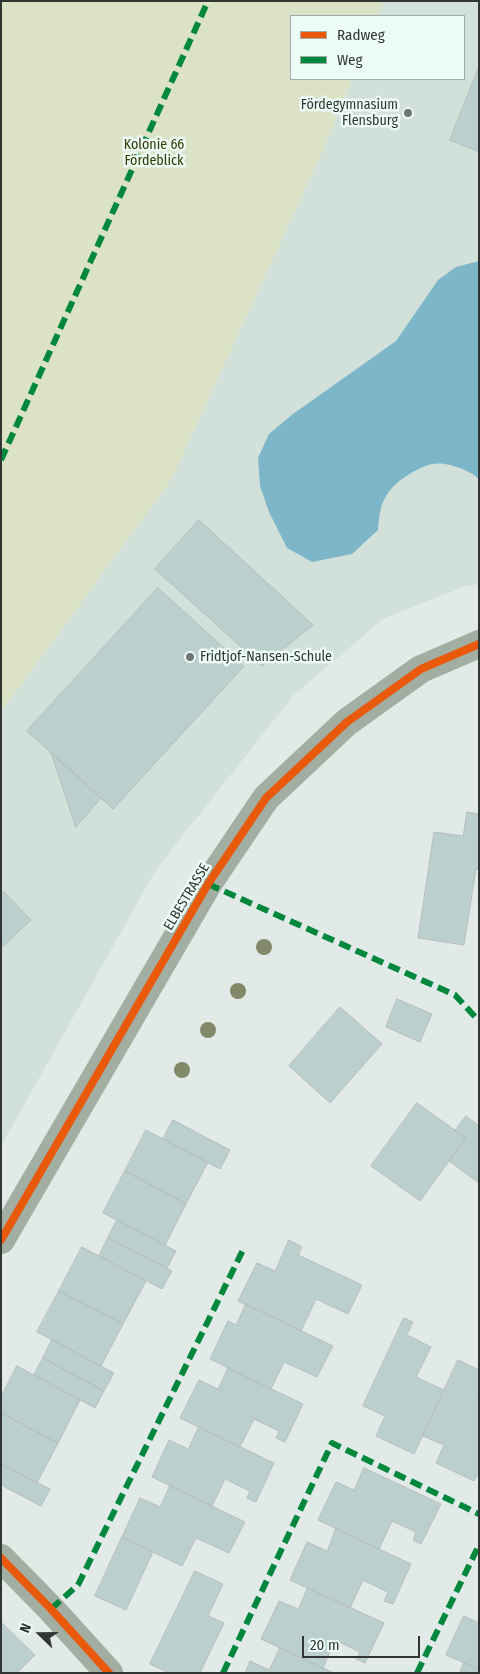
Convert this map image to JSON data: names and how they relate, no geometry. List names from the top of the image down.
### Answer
{
  "streets": {
    "street": ["ELBESTRASSE"]
  },
  "parks": ["Kolonie 66 Fördeblick"],
  "places": ["Fördegymnasium Flensburg", "Fridtjof-Nansen-Schule"],
  "legend": ["Radweg", "Weg"],
  "scale_bar": "20 m",
  "north": "left"
}
